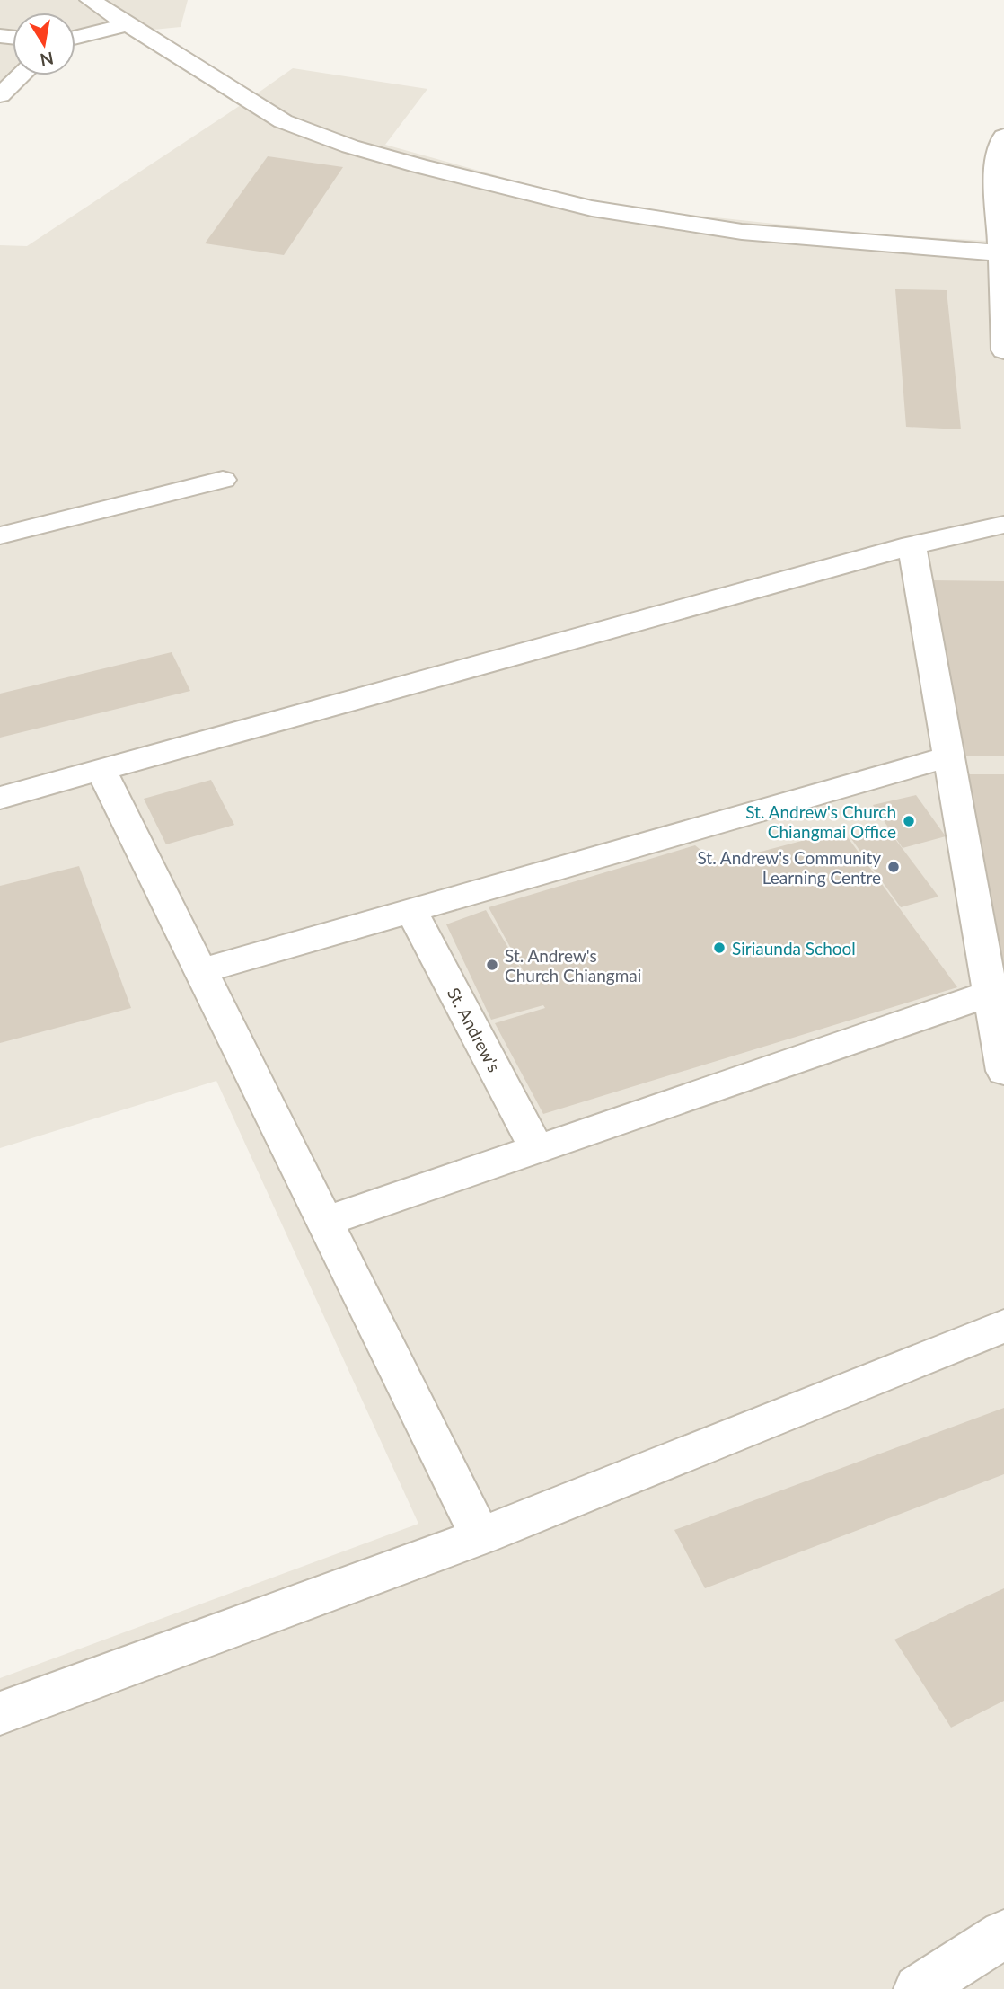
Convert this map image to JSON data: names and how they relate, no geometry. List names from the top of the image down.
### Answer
{
  "streets": {
    "street": ["St. Andrew's"]
  },
  "places": [
    "St. Andrew's Church Chiangmai Office",
    "St. Andrew's Community Learning Centre",
    "Siriaunda School",
    "St. Andrew's Church Chiangmai"
  ],
  "north": "bottom"
}
